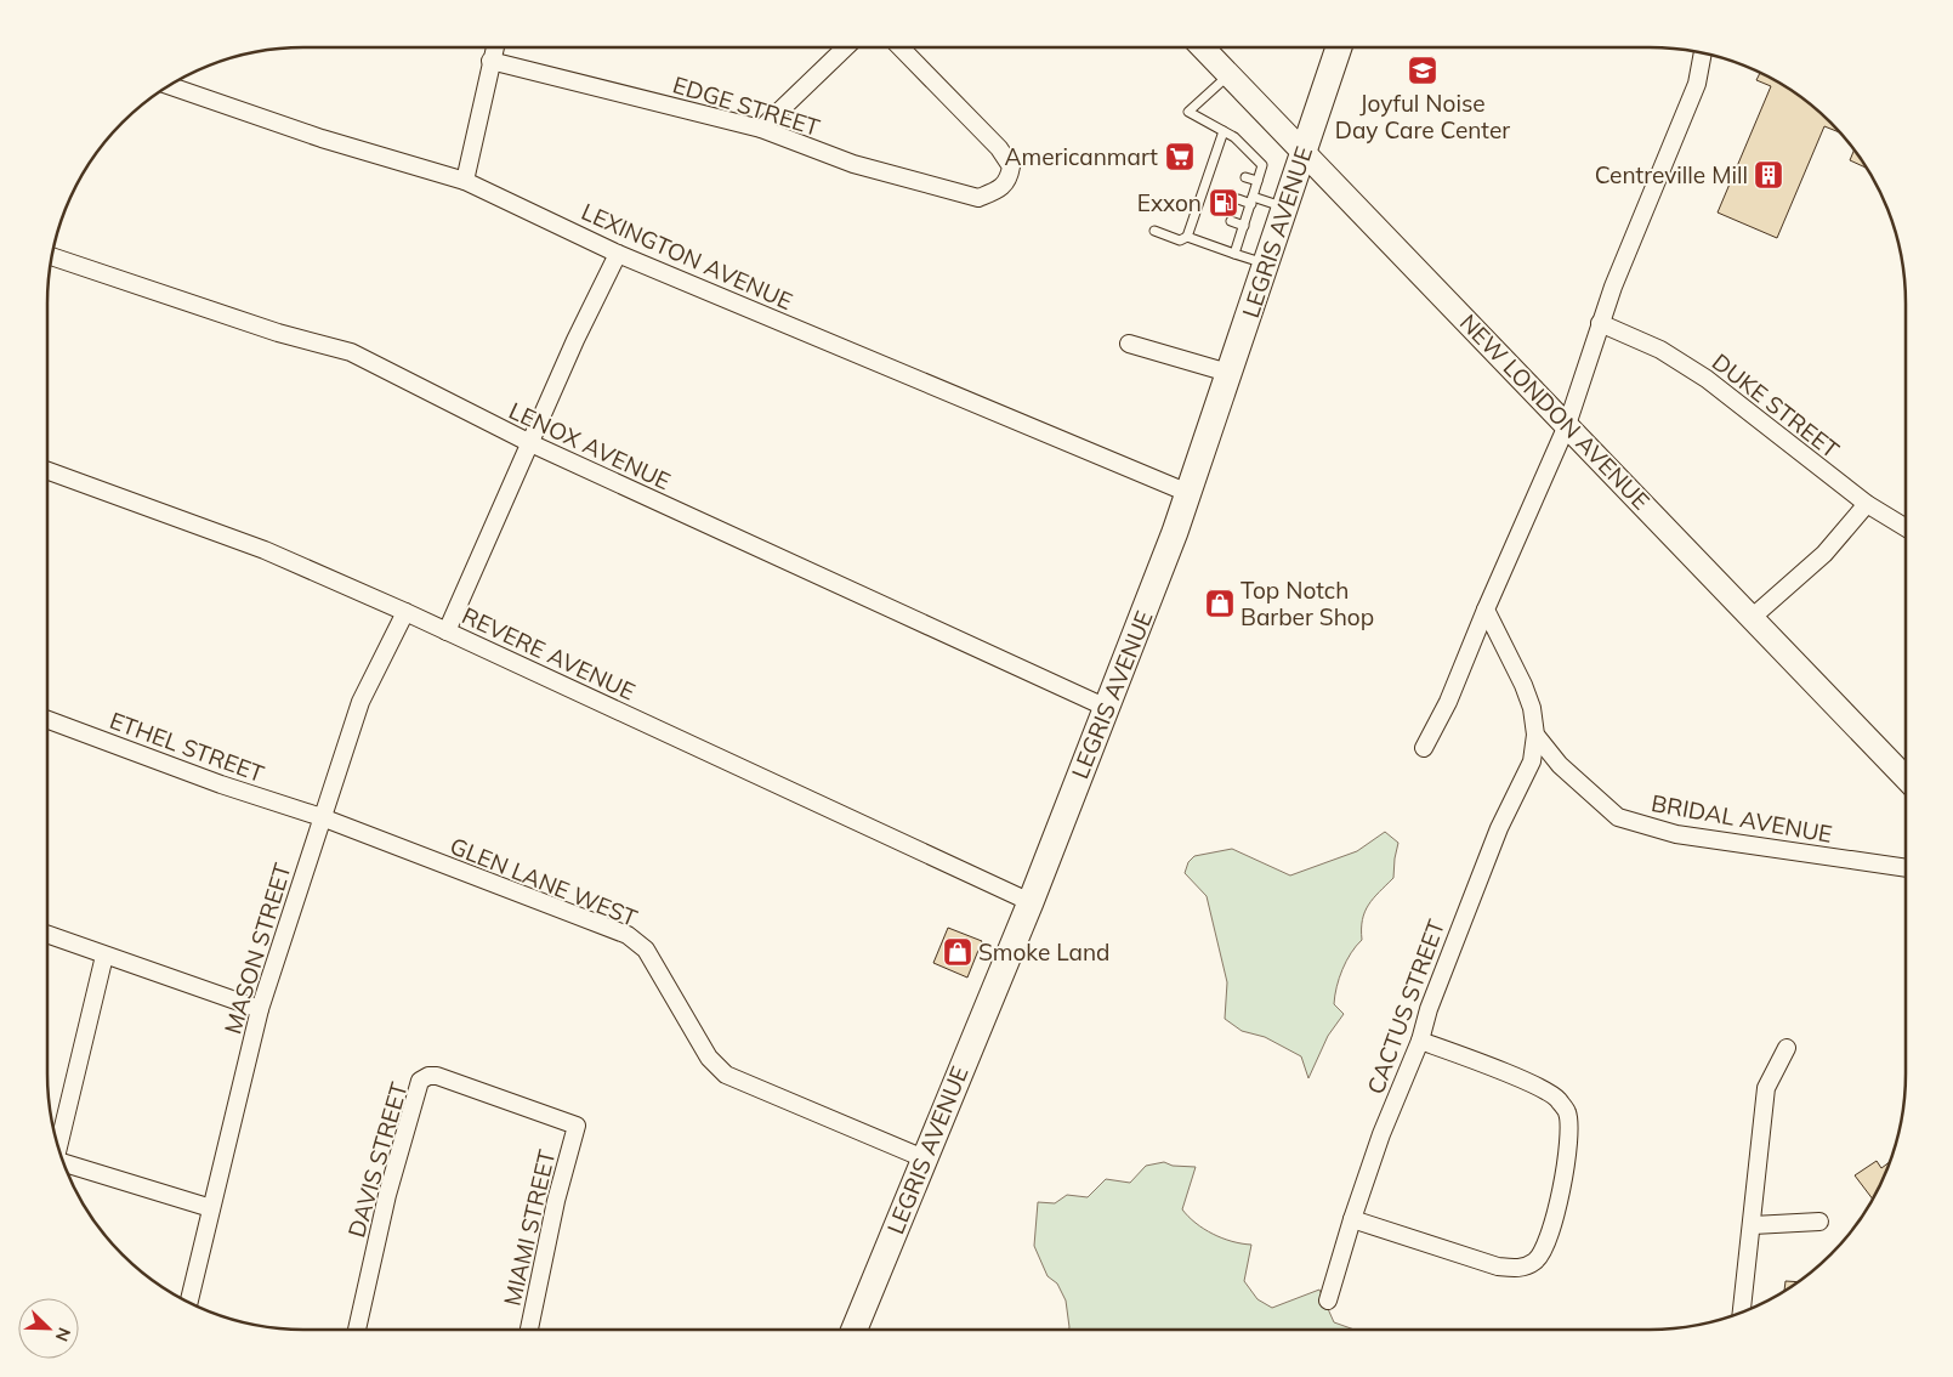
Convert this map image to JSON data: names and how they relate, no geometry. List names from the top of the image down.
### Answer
{
  "streets": {
    "main road": ["LEGRIS AVENUE", "NEW LONDON AVENUE"],
    "street": [
      "EDGE STREET",
      "LEXINGTON AVENUE",
      "DUKE STREET",
      "LENOX AVENUE",
      "REVERE AVENUE",
      "ETHEL STREET",
      "BRIDAL AVENUE",
      "GLEN LANE WEST",
      "MASON STREET",
      "CACTUS STREET",
      "DAVIS STREET",
      "MIAMI STREET"
    ]
  },
  "crossings": [
    ["LEGRIS AVENUE", "LEXINGTON AVENUE"],
    ["LEGRIS AVENUE", "NEW LONDON AVENUE"],
    ["LEGRIS AVENUE", "LENOX AVENUE"],
    ["LEGRIS AVENUE", "REVERE AVENUE"],
    ["LEGRIS AVENUE", "GLEN LANE WEST"],
    ["REVERE AVENUE", "MASON STREET"],
    ["ETHEL STREET", "GLEN LANE WEST"],
    ["ETHEL STREET", "MASON STREET"],
    ["BRIDAL AVENUE", "CACTUS STREET"],
    ["GLEN LANE WEST", "MASON STREET"],
    ["DAVIS STREET", "MIAMI STREET"]
  ],
  "places": {
    "school or university": ["Joyful Noise Day Care Center"],
    "supermarket": ["Americanmart"],
    "building": ["Centreville Mill"],
    "fuel station": ["Exxon"],
    "shop": ["Top Notch Barber Shop", "Smoke Land"]
  },
  "north": "bottom right"
}
